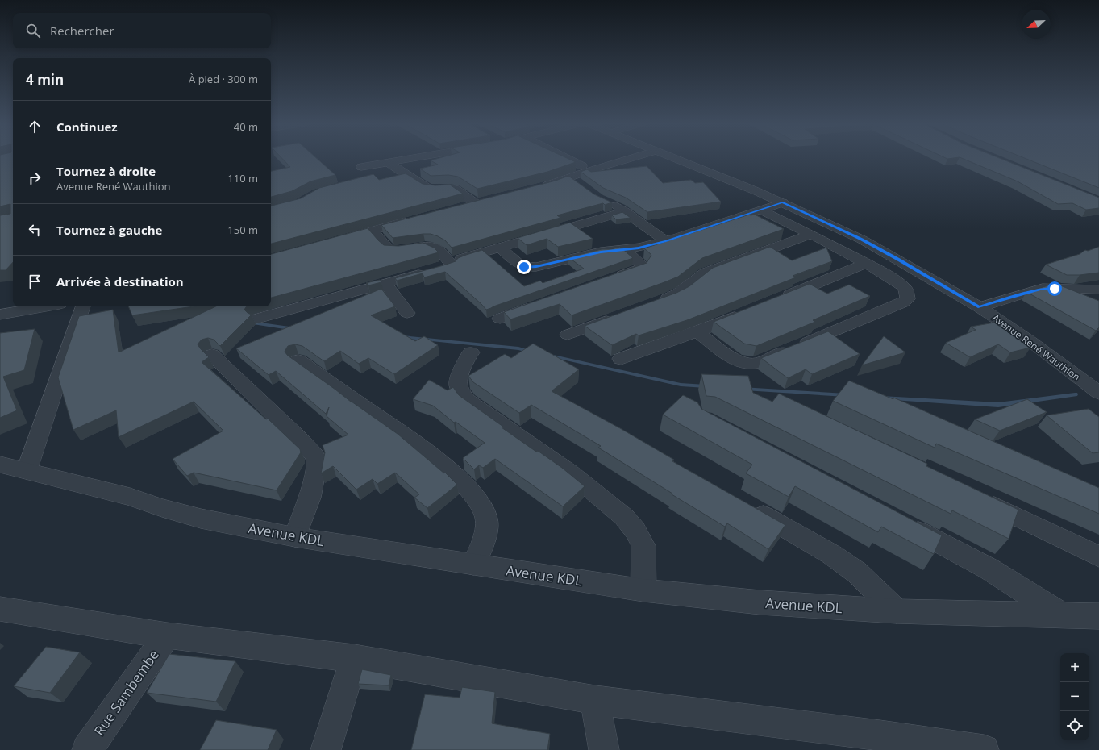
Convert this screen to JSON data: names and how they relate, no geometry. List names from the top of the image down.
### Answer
{
  "streets": {
    "street": ["Avenue René Wauthion", "Avenue KDL", "Rue Sambembe"]
  },
  "north": "bottom left",
  "page": {
    "search": "Rechercher",
    "heading": ["4 min", "À pied · 300 m"],
    "list": [
      ["Continuez", "40 m"],
      ["Tournez à droite", "Avenue René Wauthion", "110 m"],
      ["Tournez à gauche", "150 m"],
      "Arrivée à destination"
    ],
    "map_buttons": ["+", "−"]
  }
}
